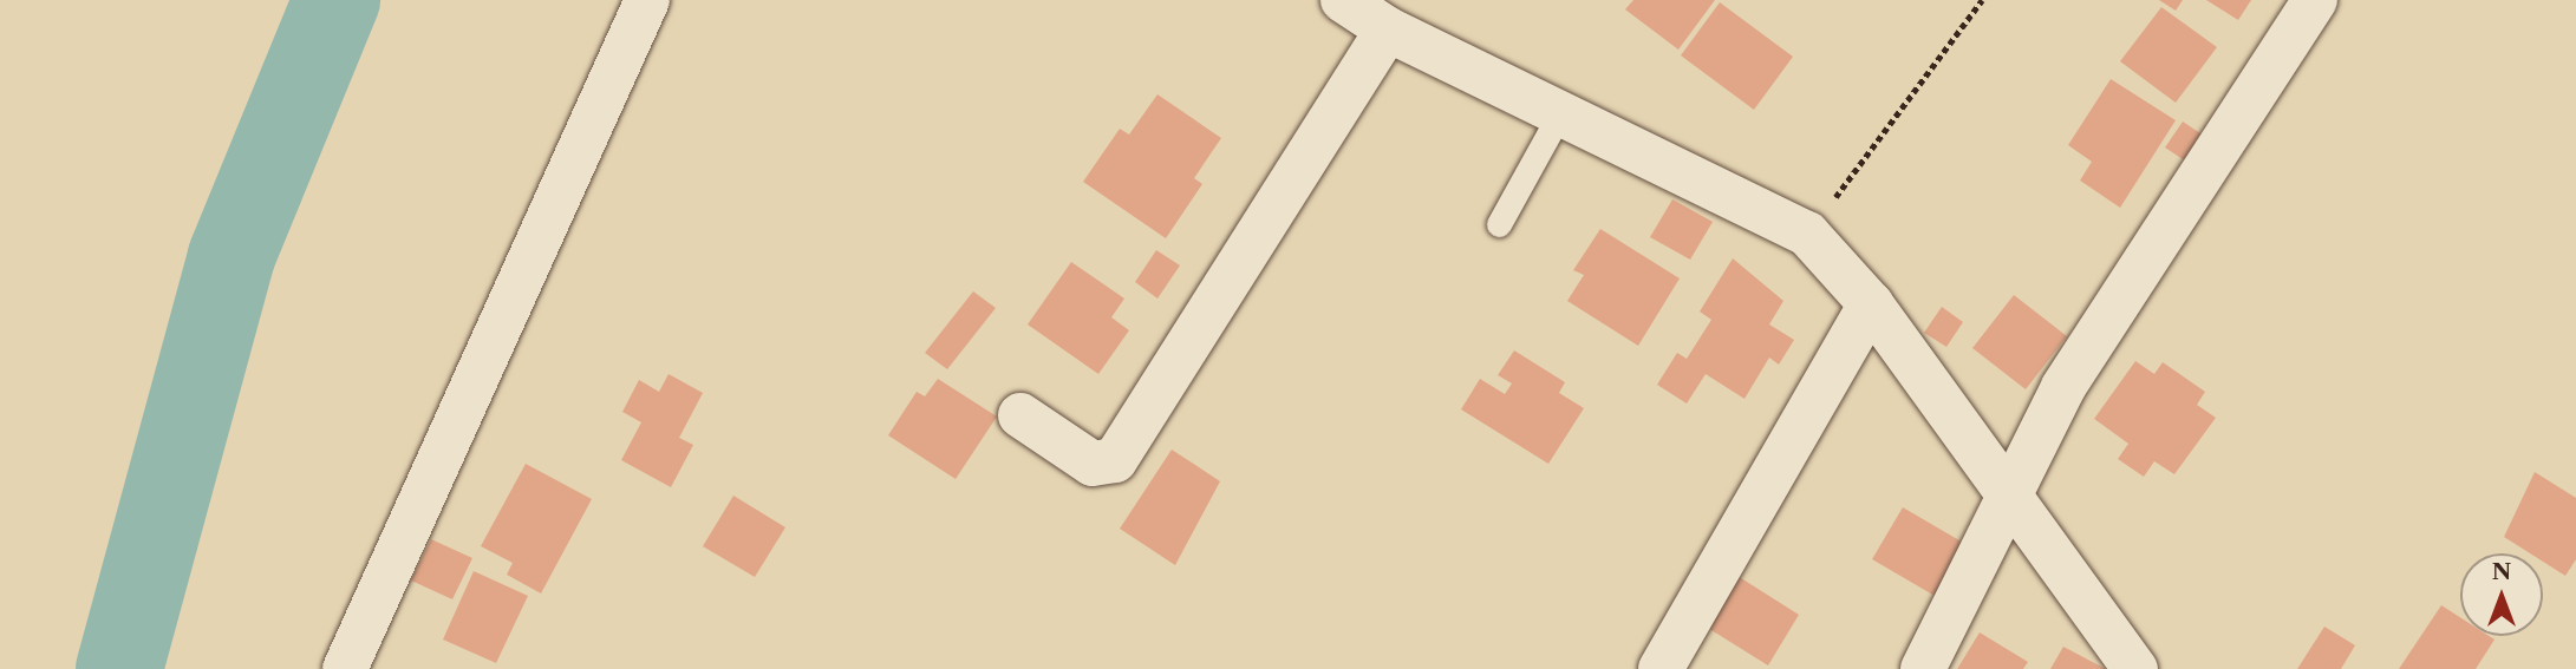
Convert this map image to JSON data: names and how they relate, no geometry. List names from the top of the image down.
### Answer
{
  "north": "top"
}
